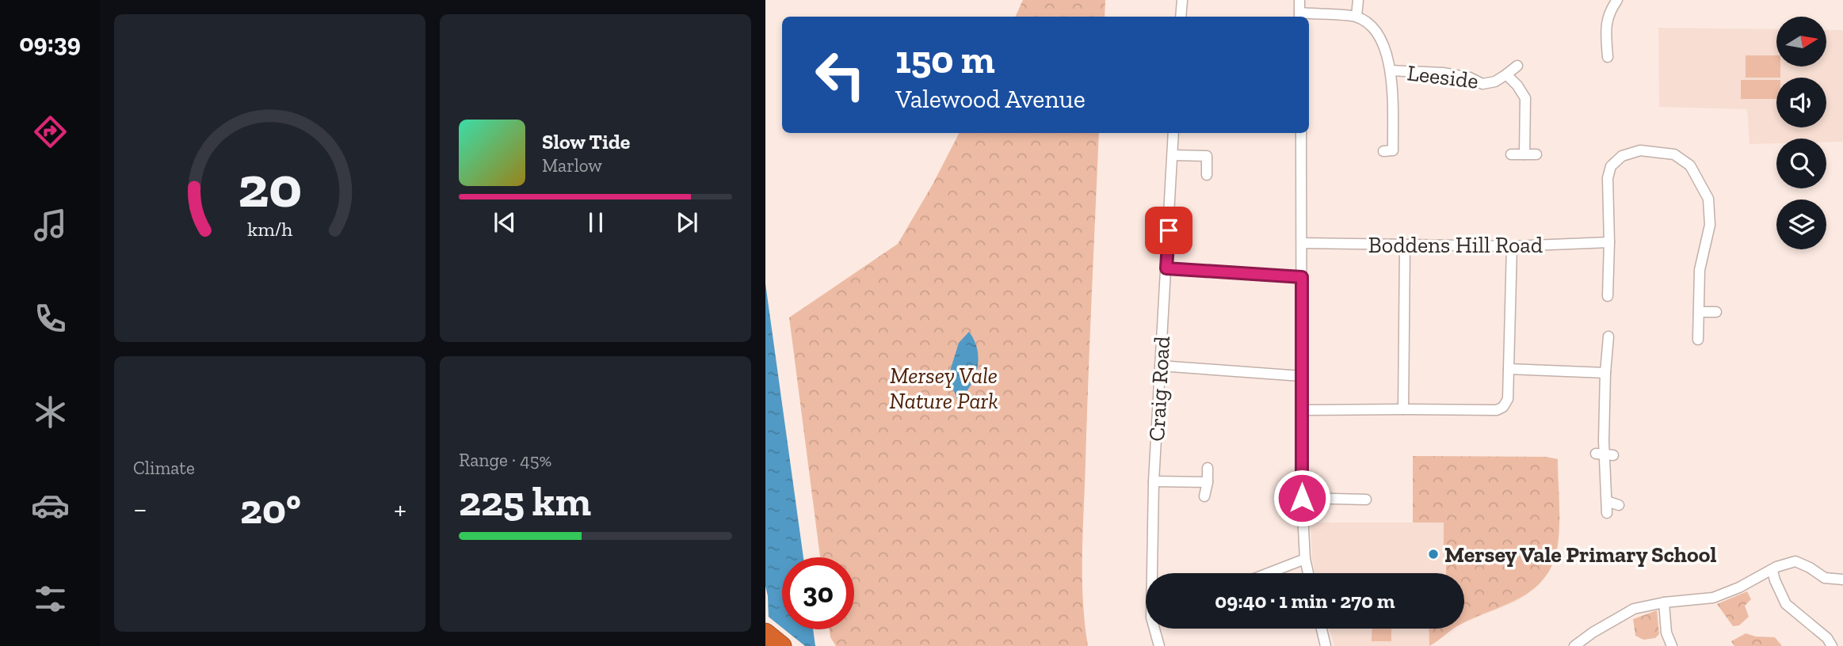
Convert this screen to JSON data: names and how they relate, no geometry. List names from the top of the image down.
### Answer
{
  "streets": {
    "street": ["Leeside", "Boddens Hill Road", "Craig Road"]
  },
  "parks": ["Mersey Vale Nature Park"],
  "places": ["Mersey Vale Primary School"],
  "north": "right",
  "page": {
    "tabs": "09:39",
    "turn": ["150 m", "Valewood Avenue"],
    "song": ["Slow Tide", "Marlow"],
    "tile": [
      "Climate",
      ["Range · 45%", "225 km"]
    ],
    "heat": ["−", "20°", "+"],
    "limit": "30",
    "trip": "09:40 · 1 min · 270 m",
    "gauge": ["20", "km/h"]
  }
}
